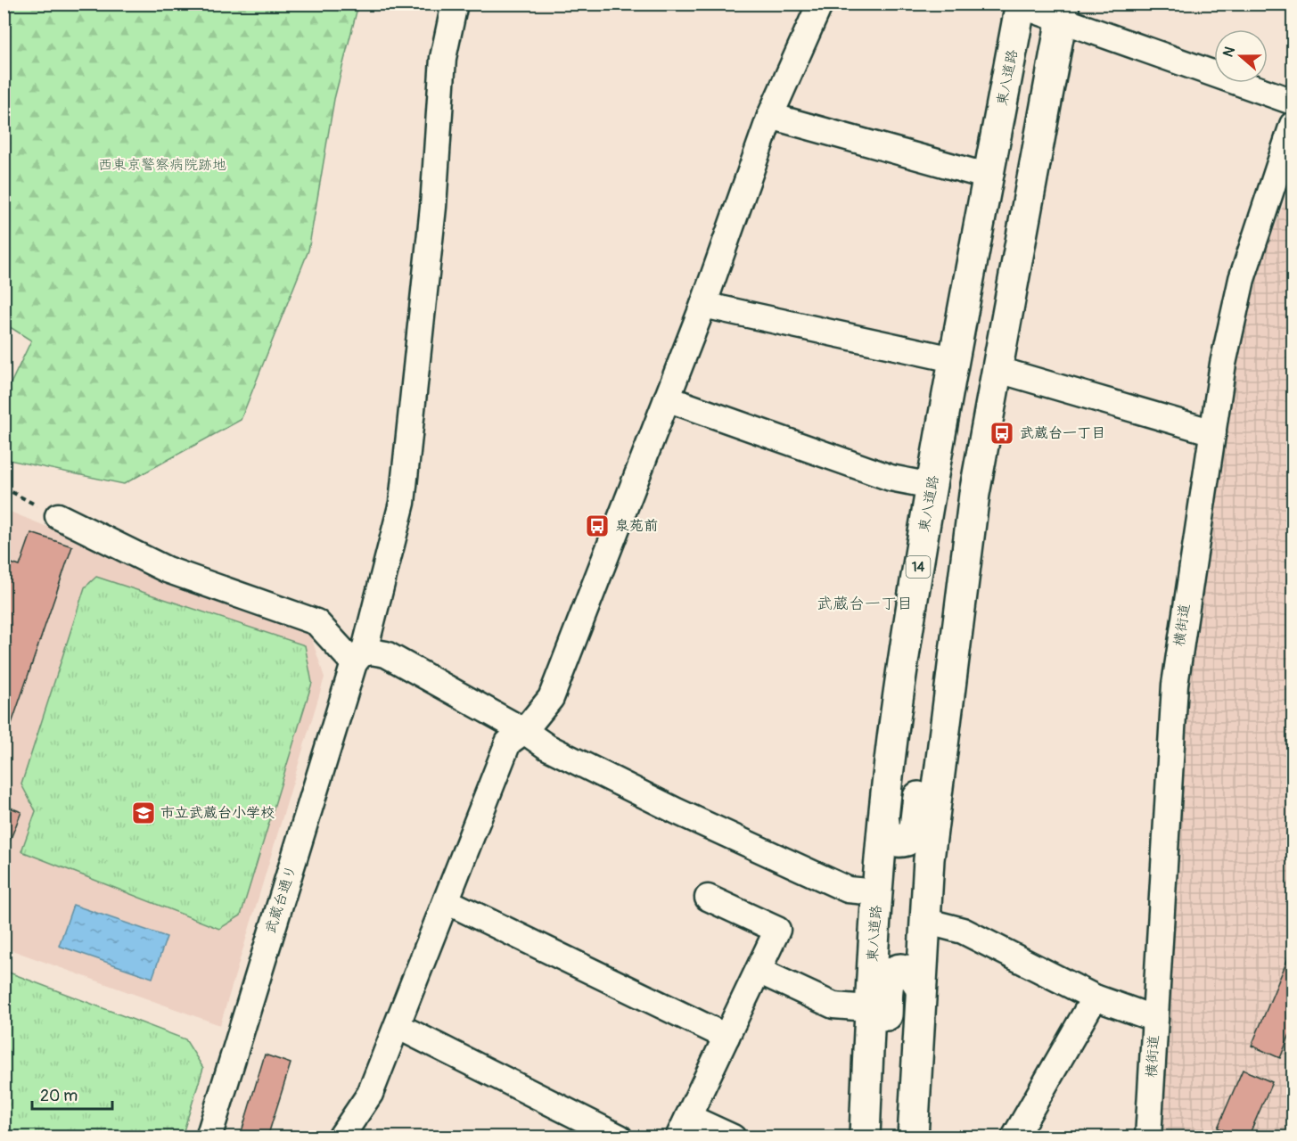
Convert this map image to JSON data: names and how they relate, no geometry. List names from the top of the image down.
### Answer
{
  "streets": {
    "main road": ["東八道路", "14"],
    "street": ["横街道", "武蔵台通り"]
  },
  "districts": ["武蔵台一丁目"],
  "parks": ["西東京警察病院跡地"],
  "places": {
    "bus stop": ["武蔵台一丁目", "泉苑前"],
    "school or university": ["市立武蔵台小学校"]
  },
  "scale_bar": "20 m",
  "north": "left"
}
